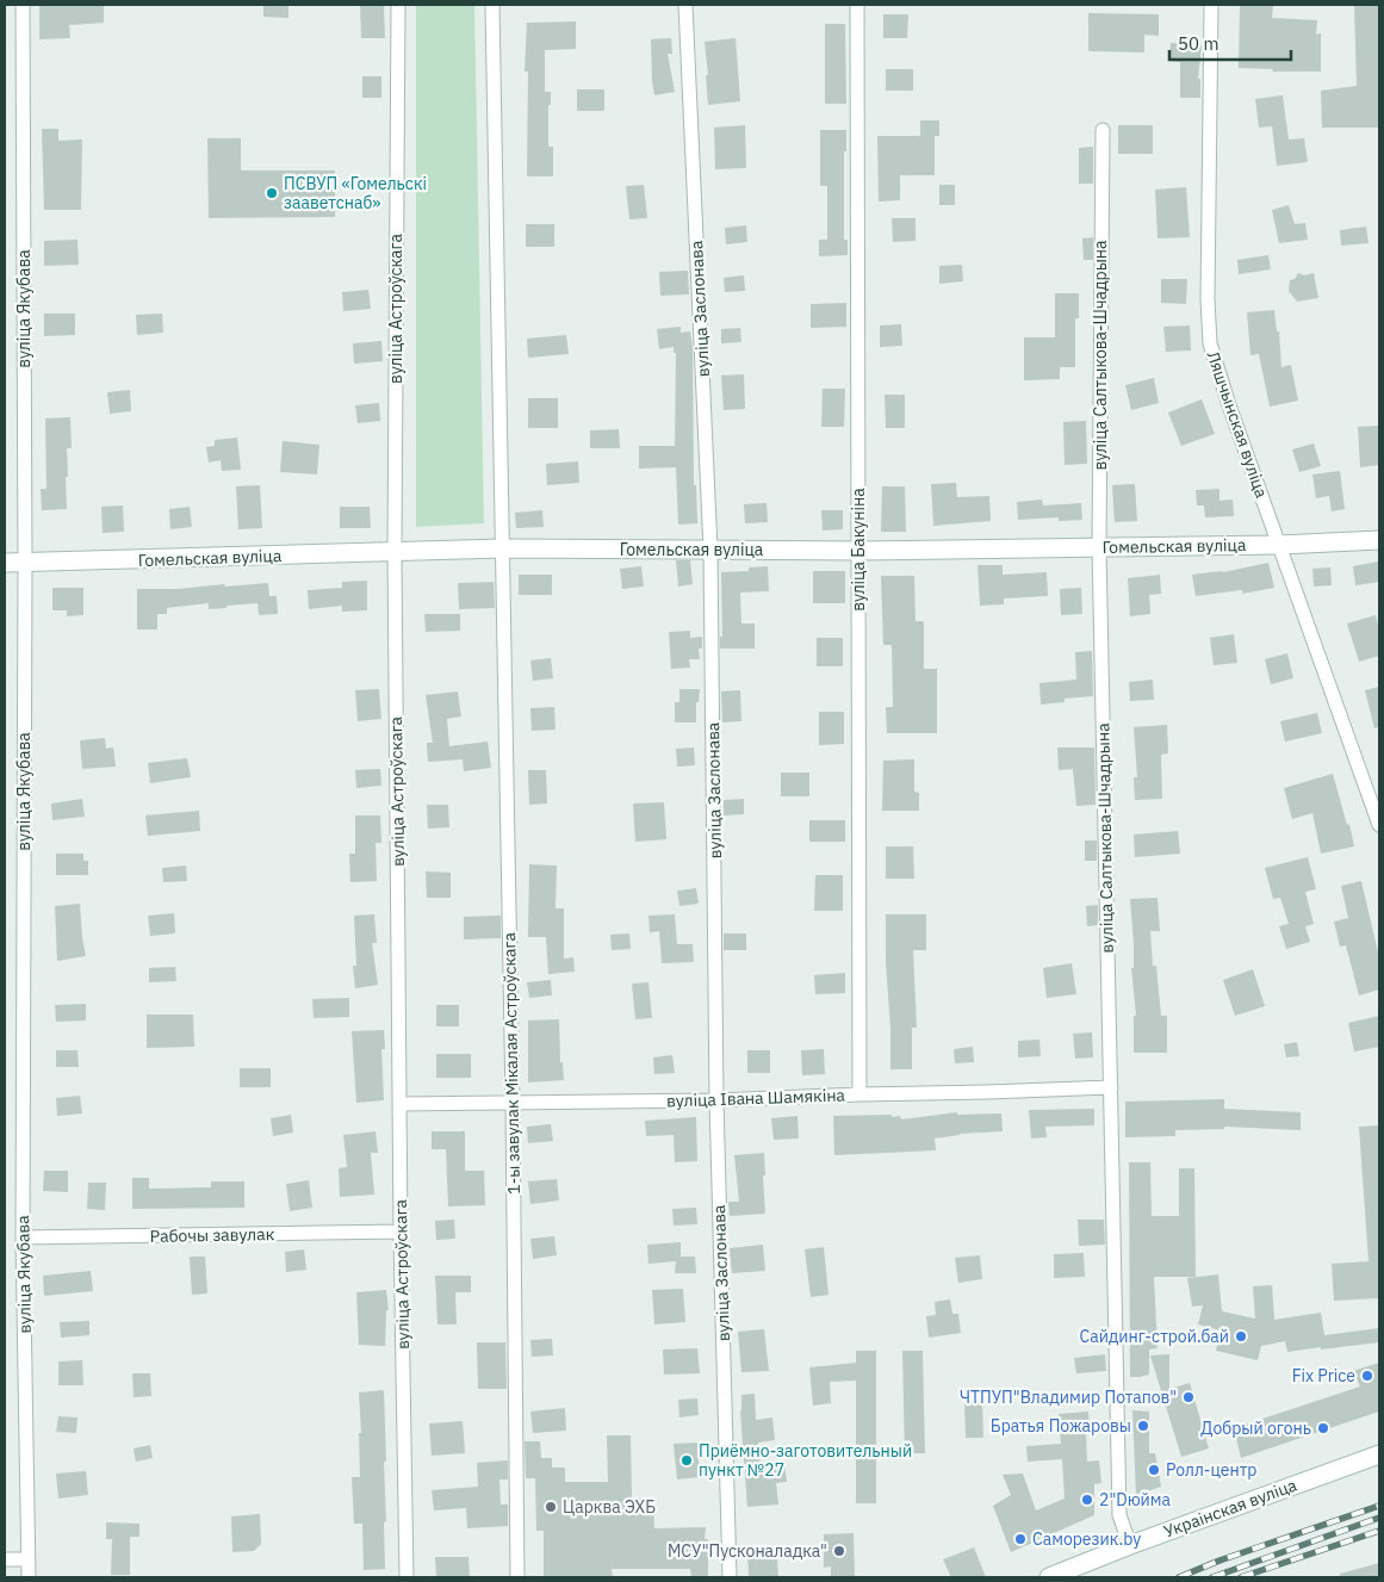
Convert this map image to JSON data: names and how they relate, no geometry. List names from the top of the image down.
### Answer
{
  "streets": {
    "street": [
      "вуліца Якубава",
      "вуліца Астроўскага",
      "вуліца Заслонава",
      "вуліца Салтыкова-Шчадрына",
      "Ляшчынская вуліца",
      "Гомельская вуліца",
      "вуліца Бакуніна",
      "1-ы завулак Мікалая Астроўскага",
      "вуліца Івана Шамякіна",
      "Рабочы завулак",
      "Украінская вуліца"
    ]
  },
  "crossings": [
    ["вуліца Якубава", "Гомельская вуліца"],
    ["вуліца Якубава", "Рабочы завулак"],
    ["вуліца Астроўскага", "Гомельская вуліца"],
    ["вуліца Астроўскага", "вуліца Івана Шамякіна"],
    ["вуліца Астроўскага", "Рабочы завулак"],
    ["вуліца Заслонава", "Гомельская вуліца"],
    ["вуліца Заслонава", "вуліца Івана Шамякіна"],
    ["вуліца Салтыкова-Шчадрына", "Гомельская вуліца"],
    ["вуліца Салтыкова-Шчадрына", "вуліца Івана Шамякіна"],
    ["вуліца Салтыкова-Шчадрына", "Украінская вуліца"],
    ["Ляшчынская вуліца", "Гомельская вуліца"],
    ["Гомельская вуліца", "вуліца Бакуніна"],
    ["Гомельская вуліца", "1-ы завулак Мікалая Астроўскага"],
    ["вуліца Бакуніна", "вуліца Івана Шамякіна"],
    ["1-ы завулак Мікалая Астроўскага", "вуліца Івана Шамякіна"]
  ],
  "places": [
    "ПСВУП «Гомельскі зааветснаб»",
    "Сайдинг-строй.бай",
    "Fix Price",
    "ЧТПУП\"Владимир Потапов\"",
    "Братья Пожаровы",
    "Добрый огонь",
    "Приёмно-заготовительный пункт №27",
    "Ролл-центр",
    "2\"Dюйма",
    "Царква ЭХБ",
    "Саморезик.by",
    "МСУ\"Пусконаладка\""
  ],
  "scale_bar": "50 m"
}
